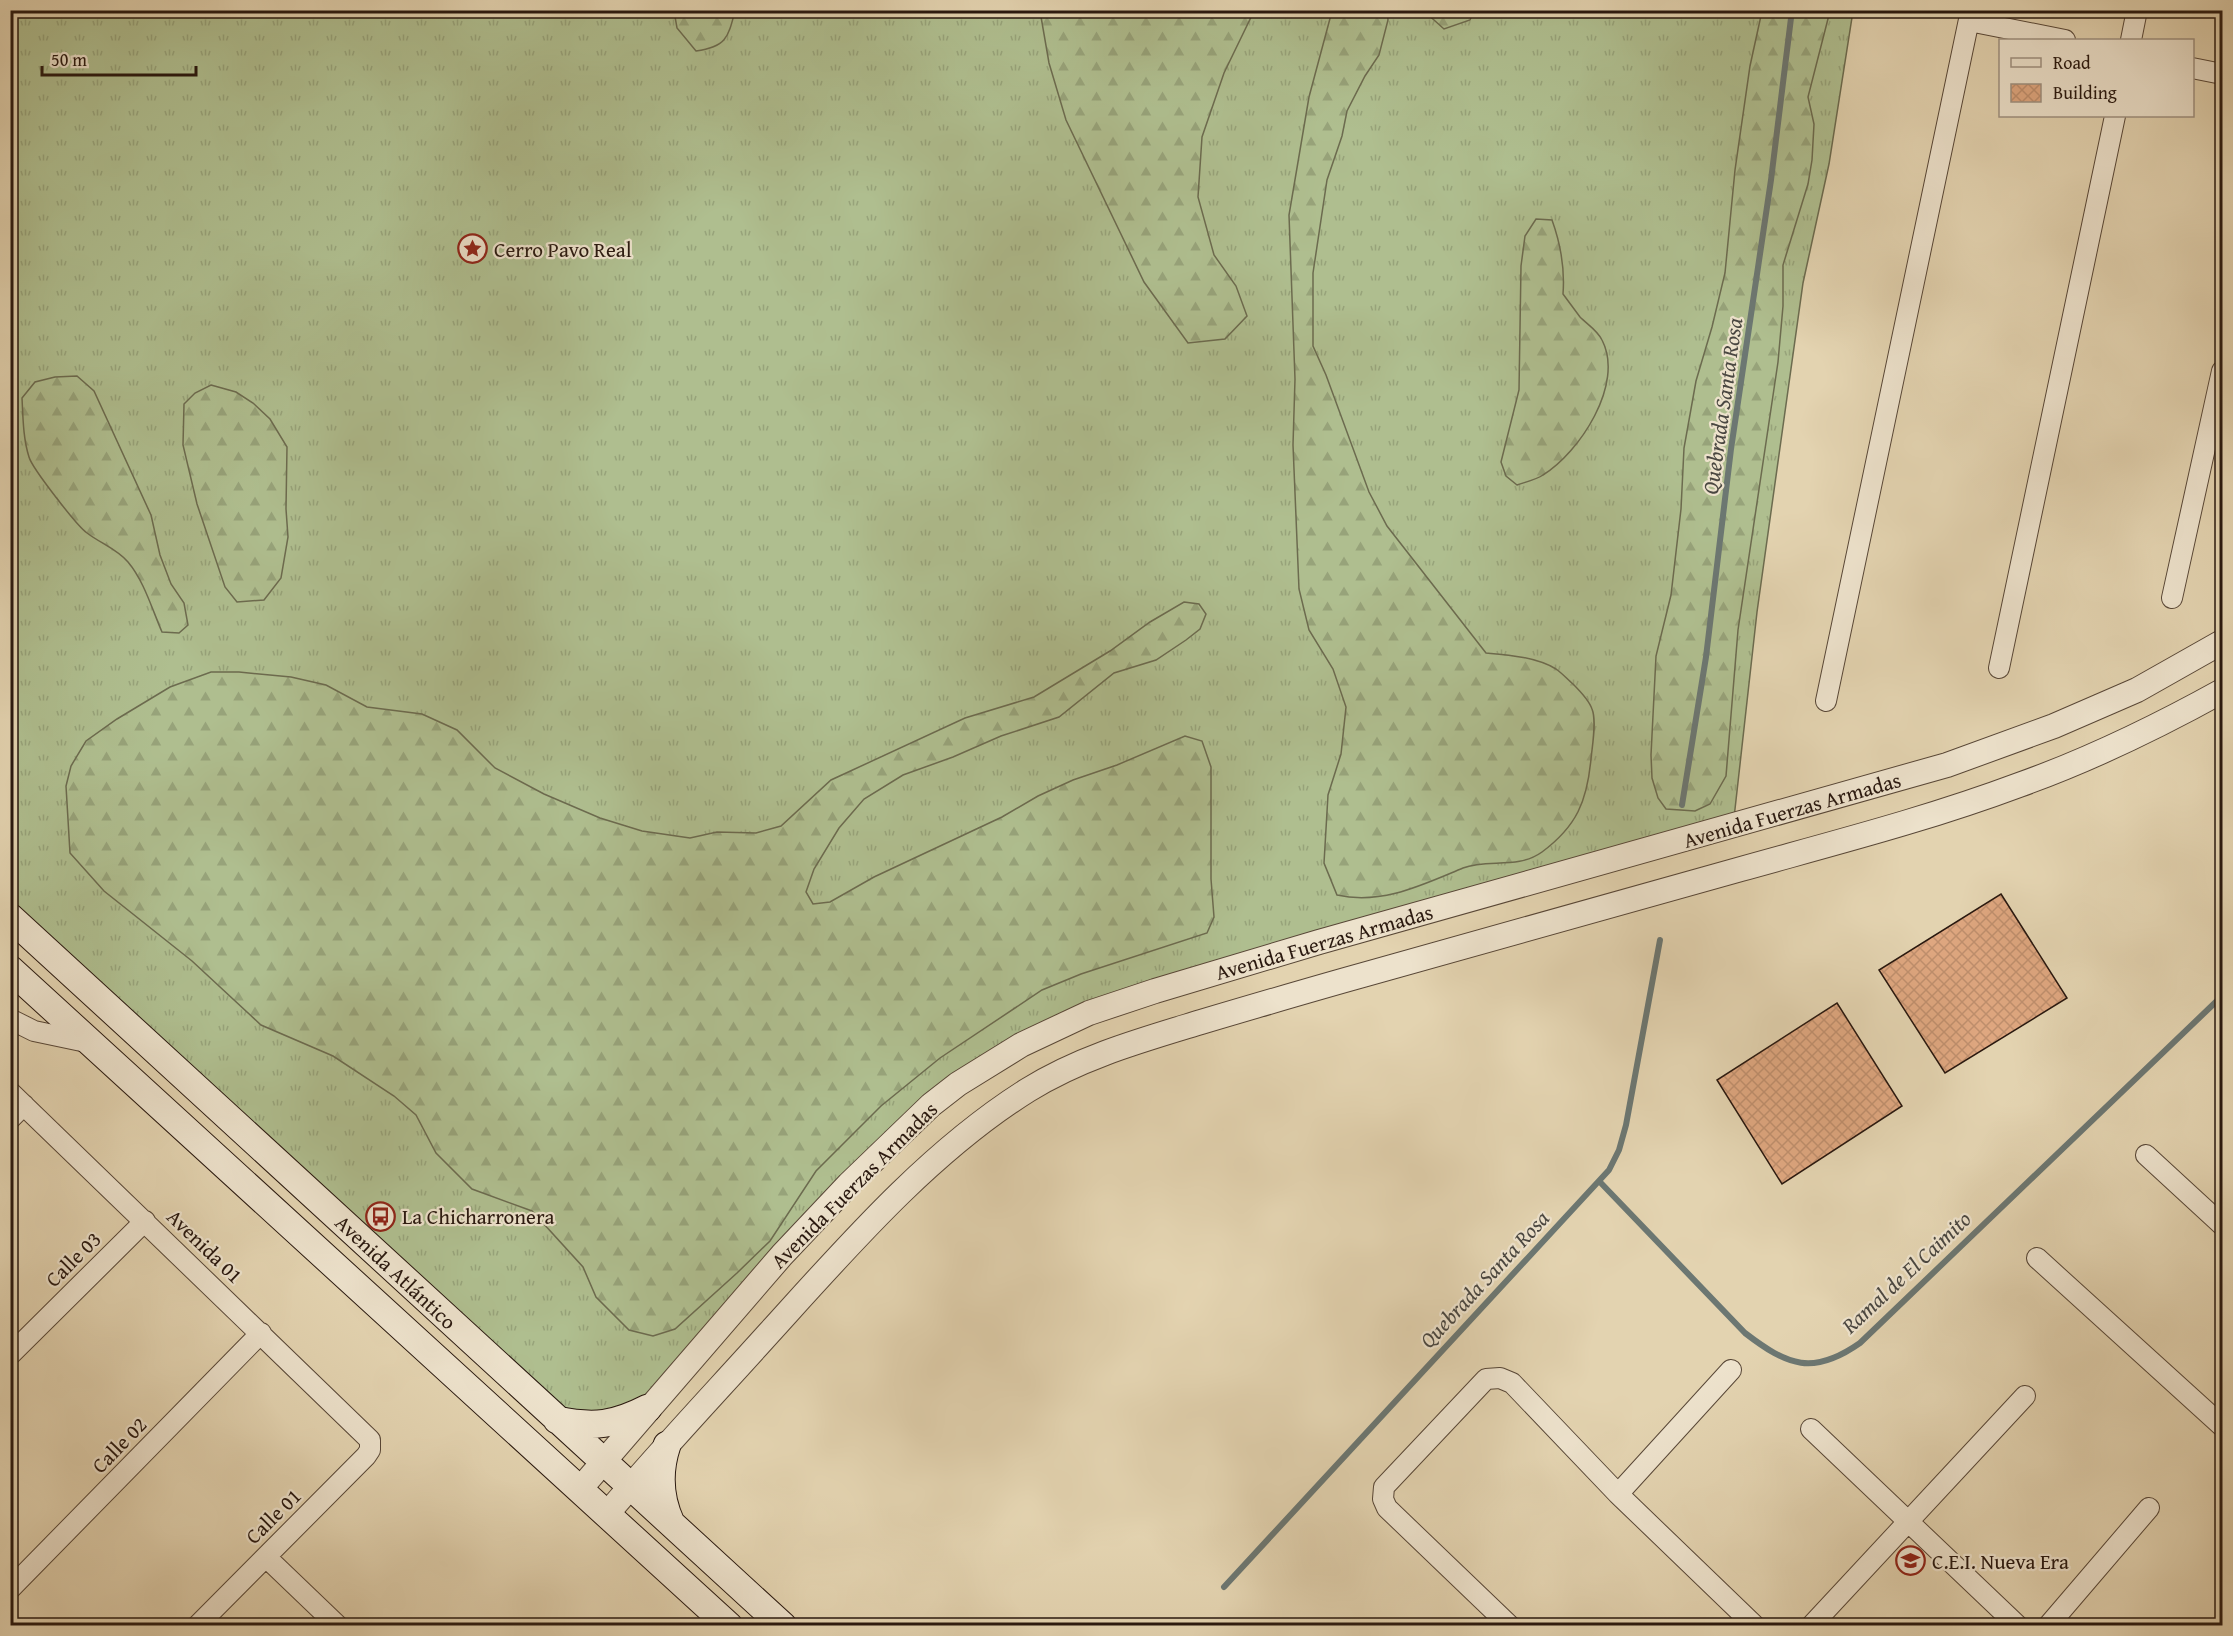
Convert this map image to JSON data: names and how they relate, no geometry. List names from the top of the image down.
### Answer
{
  "streets": {
    "main road": ["Avenida Atlántico"],
    "street": [
      "Avenida Fuerzas Armadas",
      "Avenida 01",
      "Calle 03",
      "Calle 02",
      "Calle 01"
    ]
  },
  "crossings": [
    ["Avenida Fuerzas Armadas", "Avenida Atlántico"],
    ["Avenida 01", "Calle 03"],
    ["Avenida 01", "Calle 02"],
    ["Avenida 01", "Calle 01"]
  ],
  "water": ["Quebrada Santa Rosa", "Ramal de El Caimito"],
  "places": {
    "place": ["Cerro Pavo Real"],
    "bus stop": ["La Chicharronera"],
    "school or university": ["C.E.I. Nueva Era"]
  },
  "legend": ["Road", "Building"],
  "scale_bar": "50 m"
}
